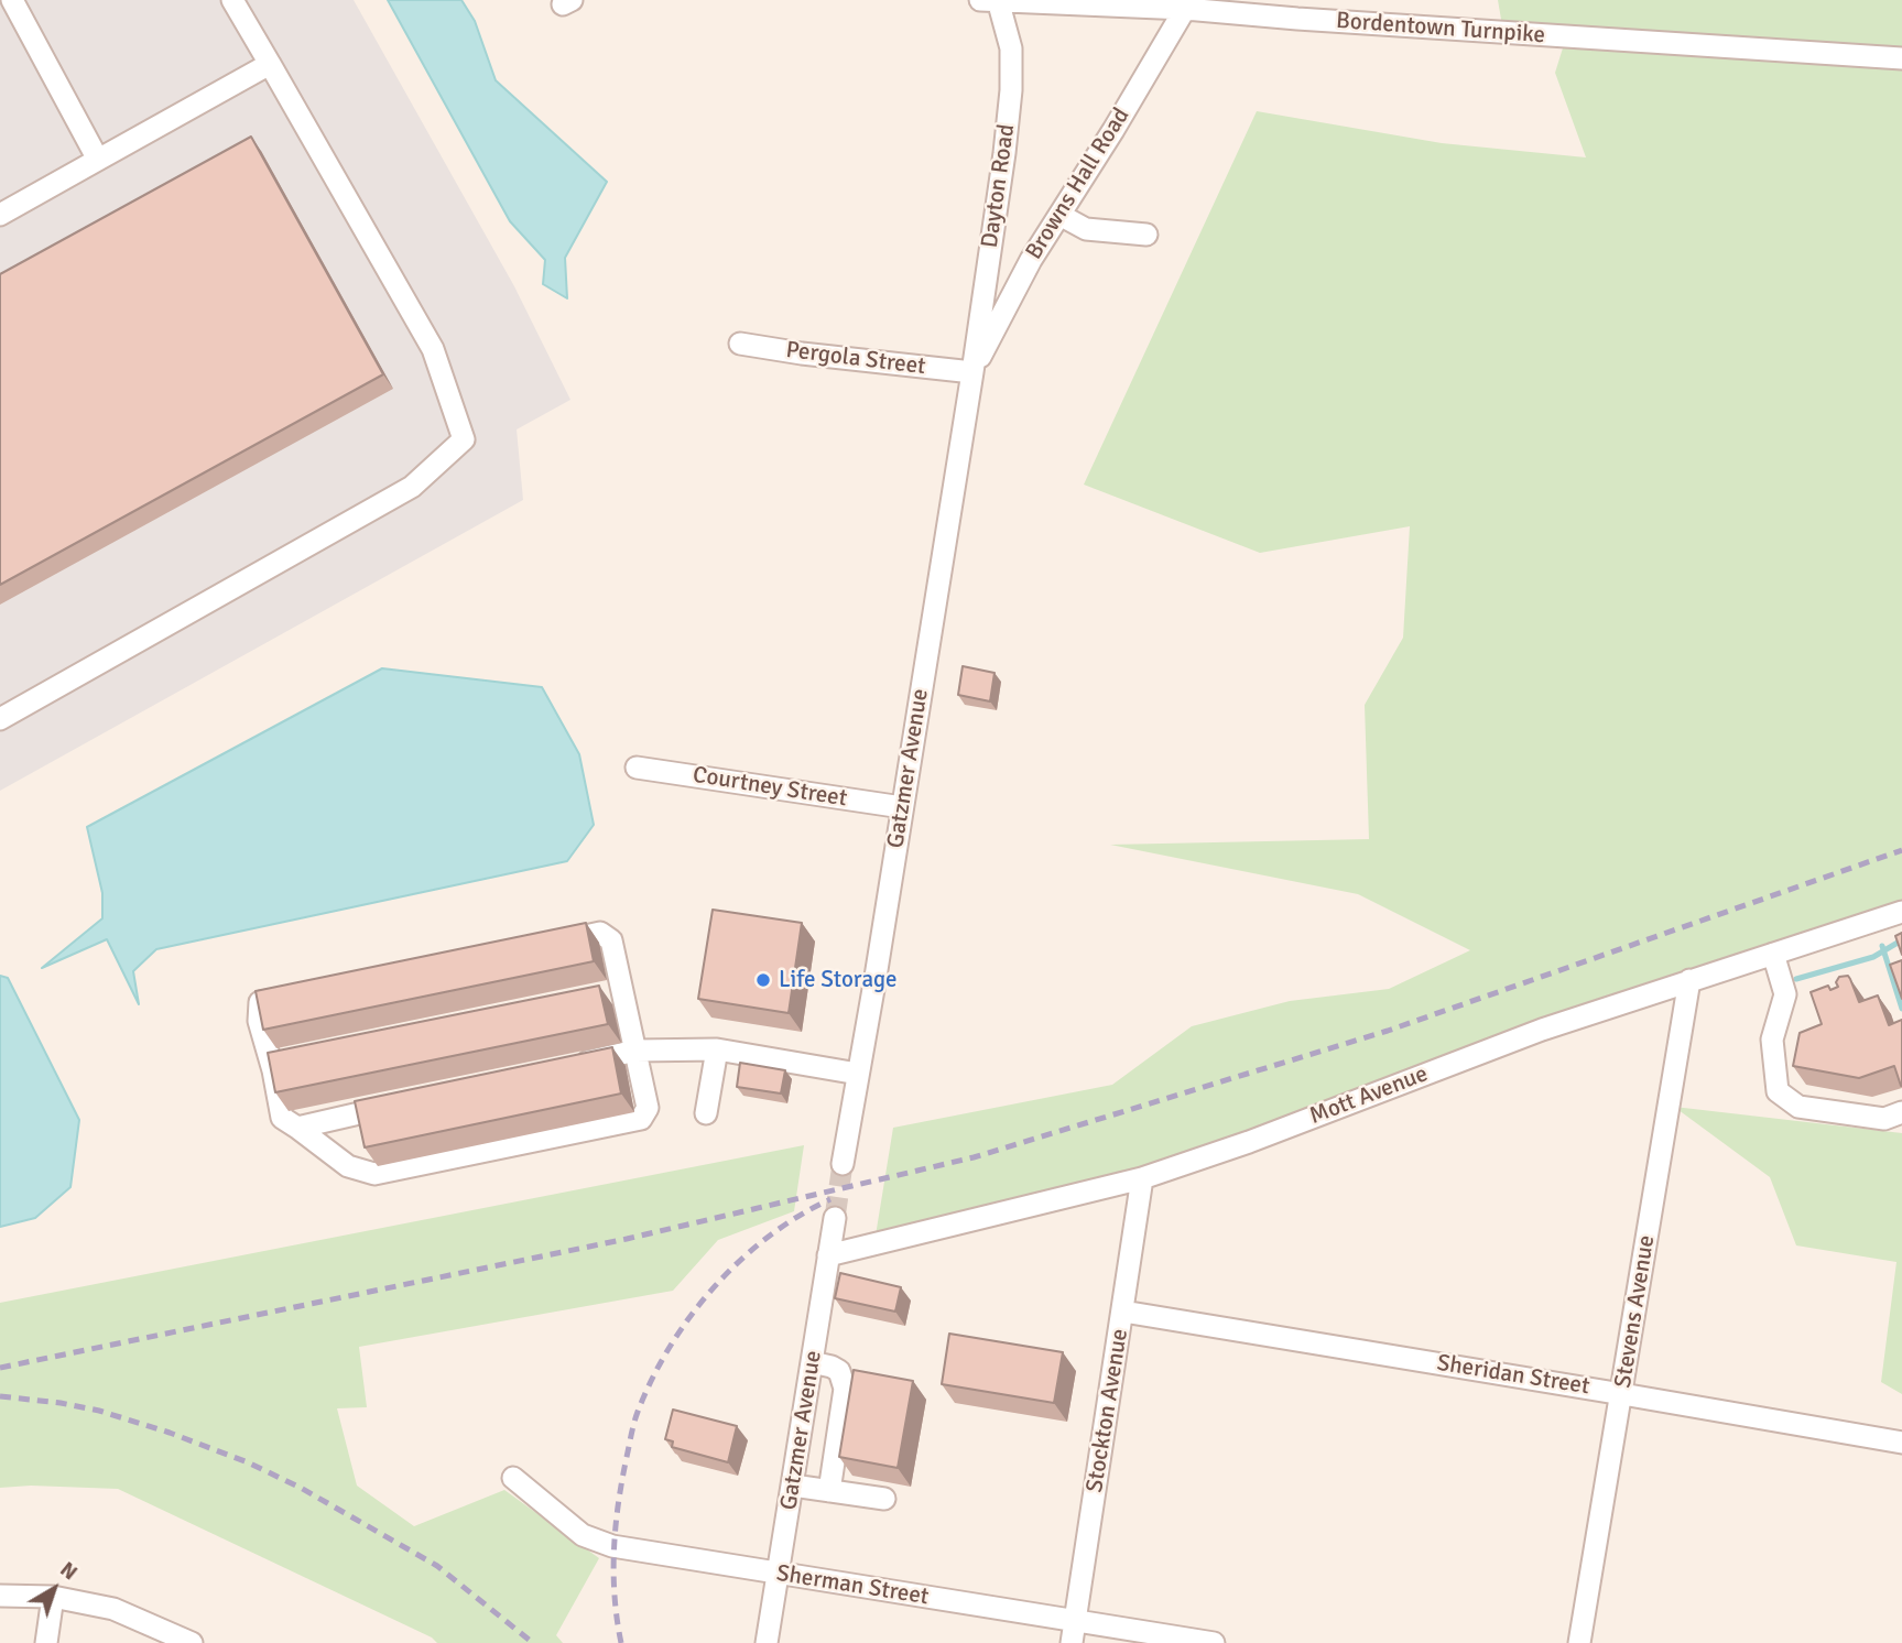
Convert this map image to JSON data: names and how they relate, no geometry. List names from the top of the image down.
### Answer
{
  "streets": {
    "street": [
      "Bordentown Turnpike",
      "Browns Hall Road",
      "Dayton Road",
      "Pergola Street",
      "Gatzmer Avenue",
      "Courtney Street",
      "Mott Avenue",
      "Stevens Avenue",
      "Sheridan Street",
      "Stockton Avenue",
      "Sherman Street"
    ]
  },
  "crossings": [
    ["Bordentown Turnpike", "Browns Hall Road"],
    ["Bordentown Turnpike", "Dayton Road"],
    ["Browns Hall Road", "Dayton Road"],
    ["Browns Hall Road", "Pergola Street"],
    ["Browns Hall Road", "Gatzmer Avenue"],
    ["Dayton Road", "Pergola Street"],
    ["Dayton Road", "Gatzmer Avenue"],
    ["Pergola Street", "Gatzmer Avenue"],
    ["Gatzmer Avenue", "Courtney Street"],
    ["Gatzmer Avenue", "Mott Avenue"],
    ["Gatzmer Avenue", "Sherman Street"],
    ["Mott Avenue", "Stevens Avenue"],
    ["Mott Avenue", "Stockton Avenue"],
    ["Stevens Avenue", "Sheridan Street"],
    ["Sheridan Street", "Stockton Avenue"],
    ["Stockton Avenue", "Sherman Street"]
  ],
  "places": ["Life Storage"],
  "north": "top right"
}
